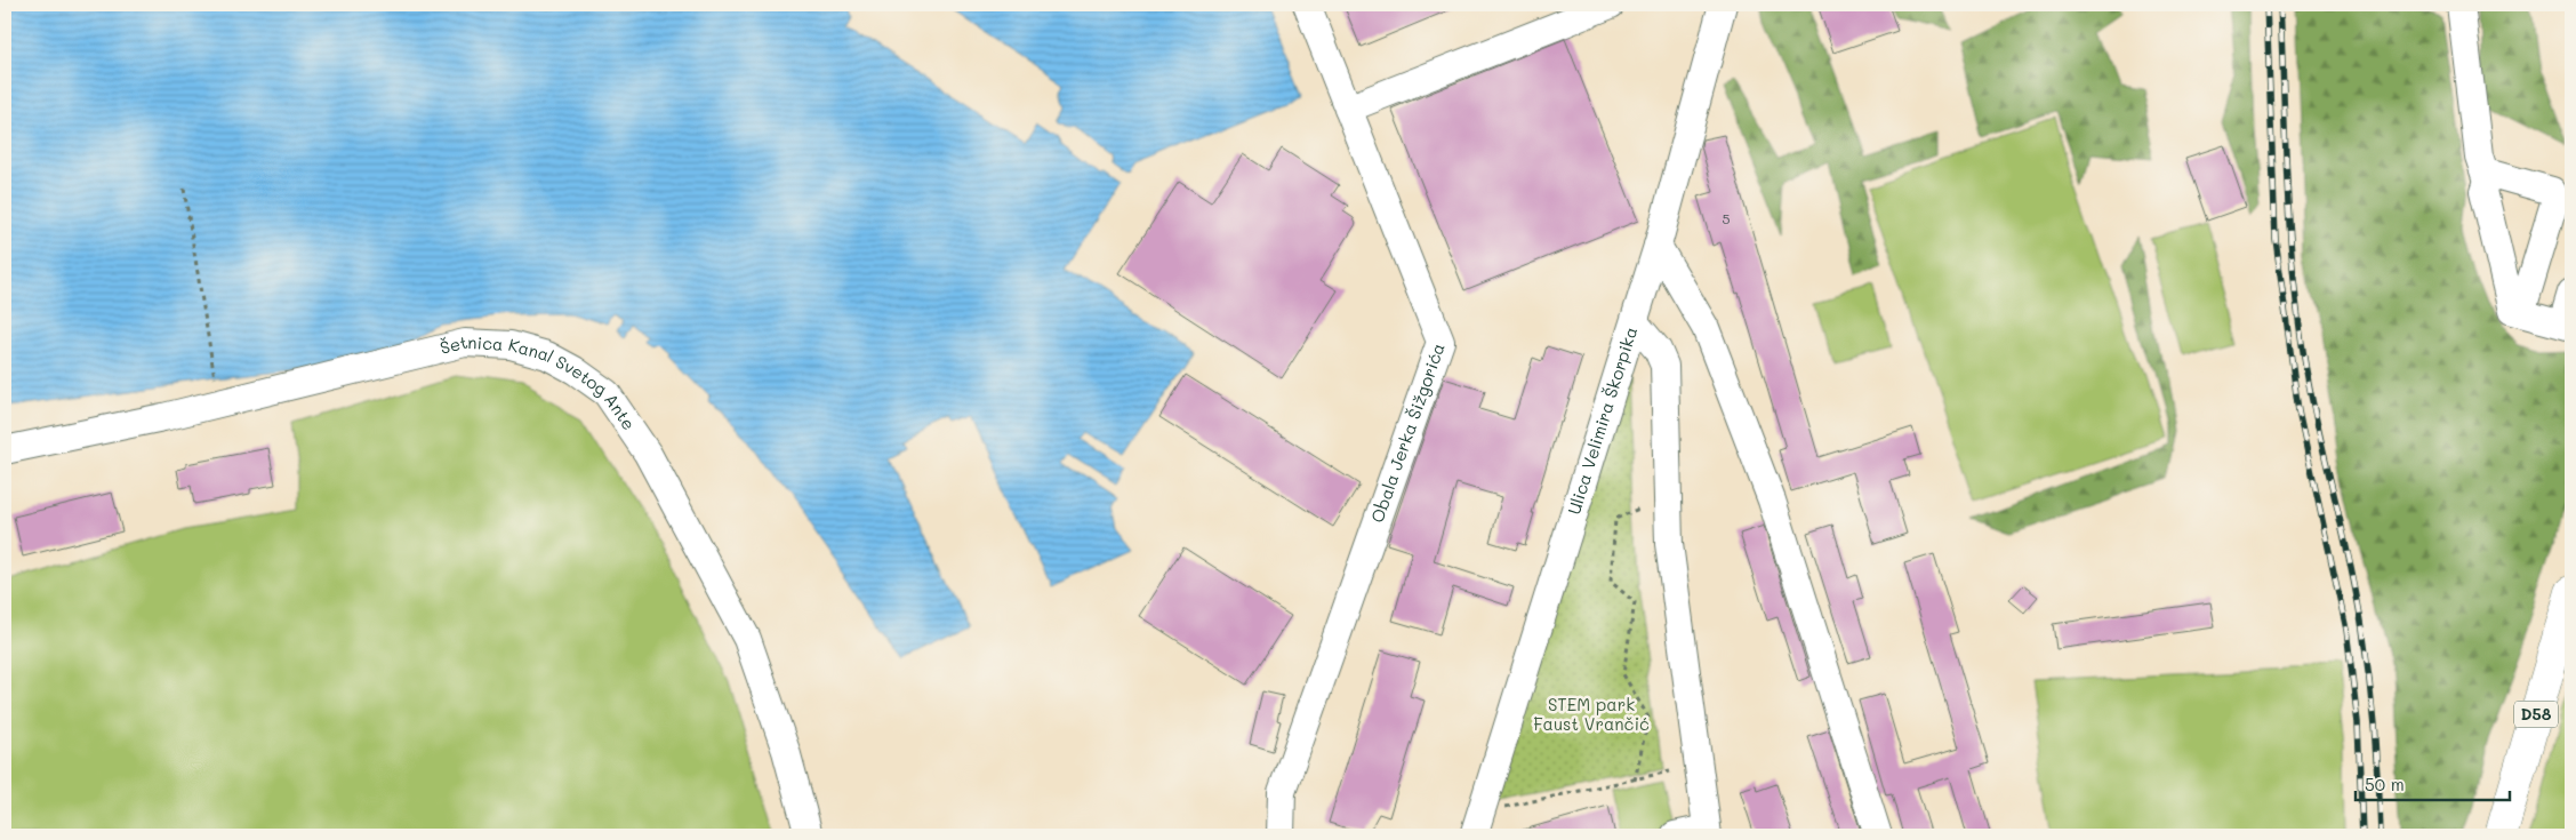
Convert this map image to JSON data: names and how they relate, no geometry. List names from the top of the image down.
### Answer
{
  "streets": {
    "main road": ["D58"],
    "street": ["Šetnica Kanal Svetog Ante", "Ulica Velimira Škorpika", "Obala Jerka Šižgorića"]
  },
  "parks": ["STEM park Faust Vrančić"],
  "house_numbers": ["5"],
  "scale_bar": "50 m"
}
